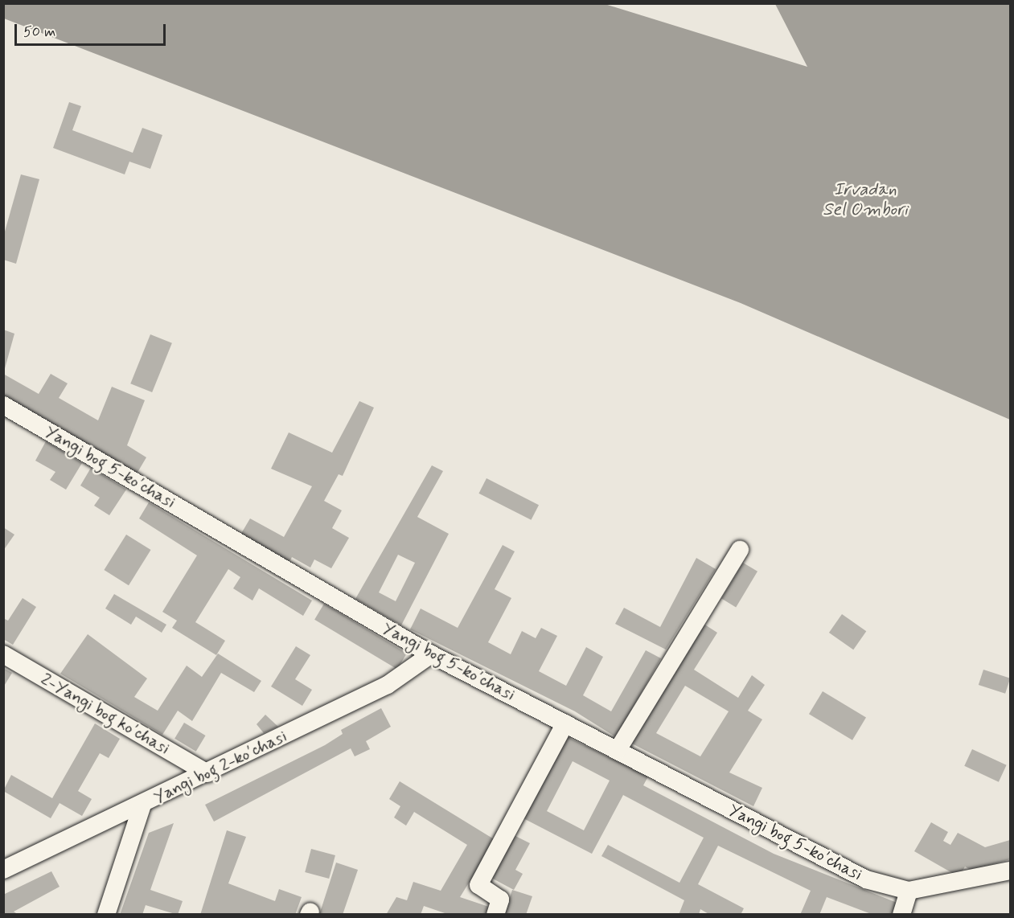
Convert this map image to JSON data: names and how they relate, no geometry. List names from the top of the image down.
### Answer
{
  "streets": {
    "street": ["Yangi bog 5-koʼchasi", "2-Yangi bog koʼchasi", "Yangi bog 2-koʼchasi"]
  },
  "crossings": [
    ["Yangi bog 5-koʼchasi", "Yangi bog 2-koʼchasi"],
    ["2-Yangi bog koʼchasi", "Yangi bog 2-koʼchasi"]
  ],
  "water": ["Irvadan Sel Ombori"],
  "scale_bar": "50 m"
}
